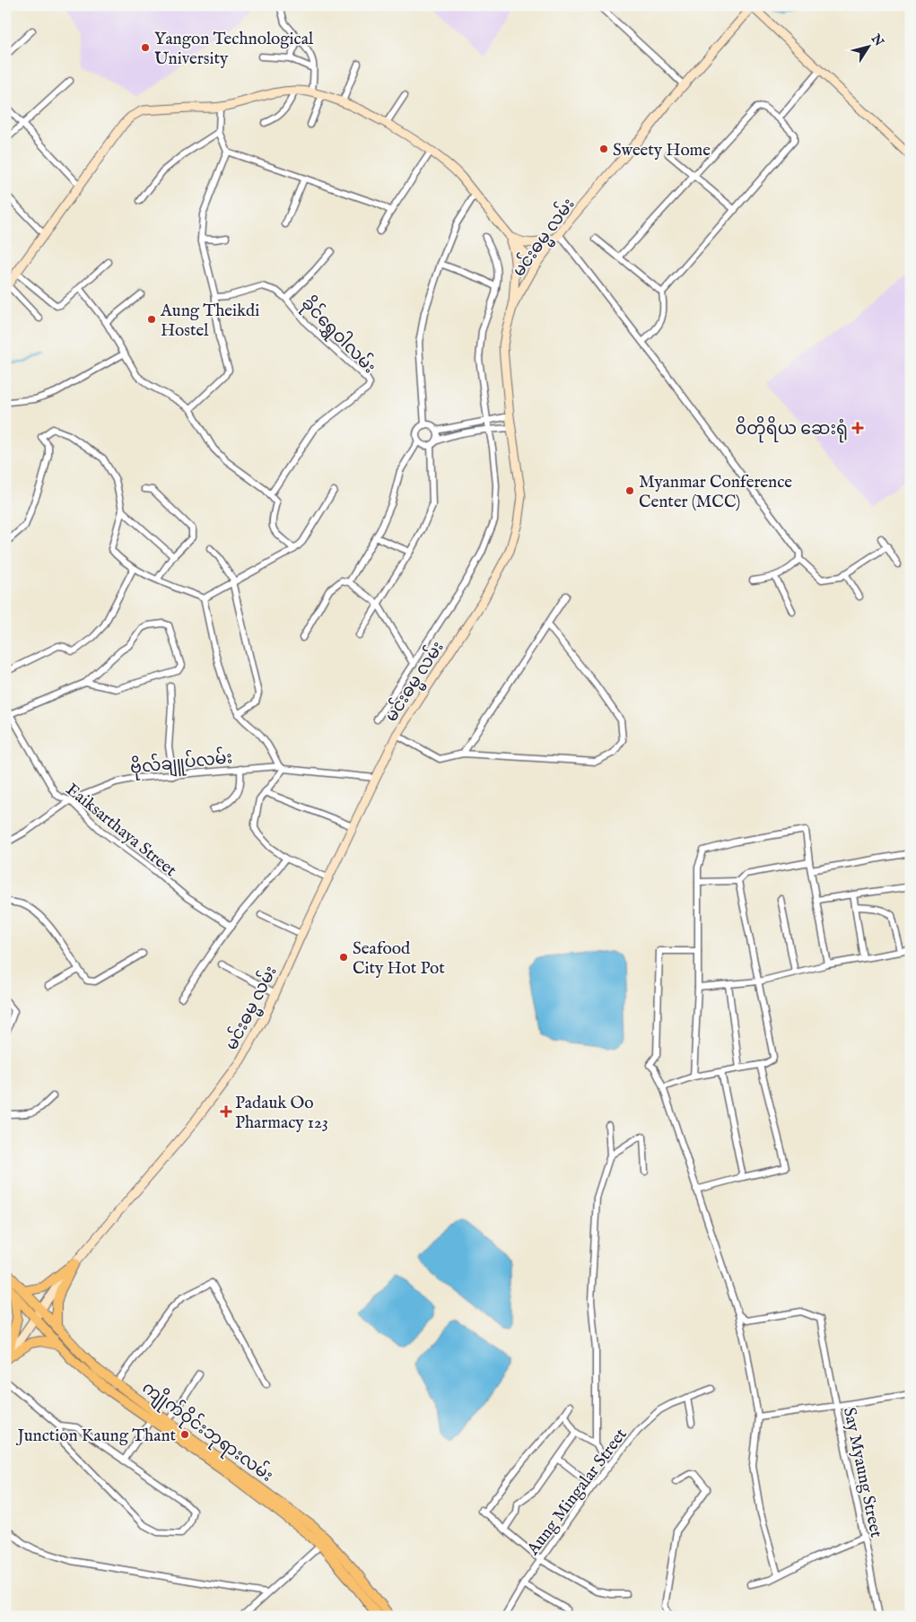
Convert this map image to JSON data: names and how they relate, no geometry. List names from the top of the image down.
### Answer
{
  "streets": {
    "main road": ["မင်းဓမ္မ လမ်း", "ကျိုက်ဝိုင်းဘုရားလမ်း"],
    "street": [
      "ခိုင်ရွှေဝါလမ်း",
      "ဗိုလ်ချူပ်လမ်း",
      "Eaiksarthaya Street",
      "Say Myaung Street",
      "Aung Mingalar Street"
    ]
  },
  "crossings": [
    ["မင်းဓမ္မ လမ်း", "ဗိုလ်ချူပ်လမ်း"],
    ["မင်းဓမ္မ လမ်း", "ကျိုက်ဝိုင်းဘုရားလမ်း"],
    ["ဗိုလ်ချူပ်လမ်း", "Eaiksarthaya Street"]
  ],
  "places": {
    "other": [
      "Yangon Technological University",
      "Sweety Home",
      "Aung Theikdi Hostel",
      "Myanmar Conference Center (MCC)",
      "Seafood City Hot Pot",
      "Junction Kaung Thant"
    ],
    "health": ["ဝိတိုရိယ ဆေးရုံ", "Padauk Oo Pharmacy 123"]
  },
  "north": "top right"
}
